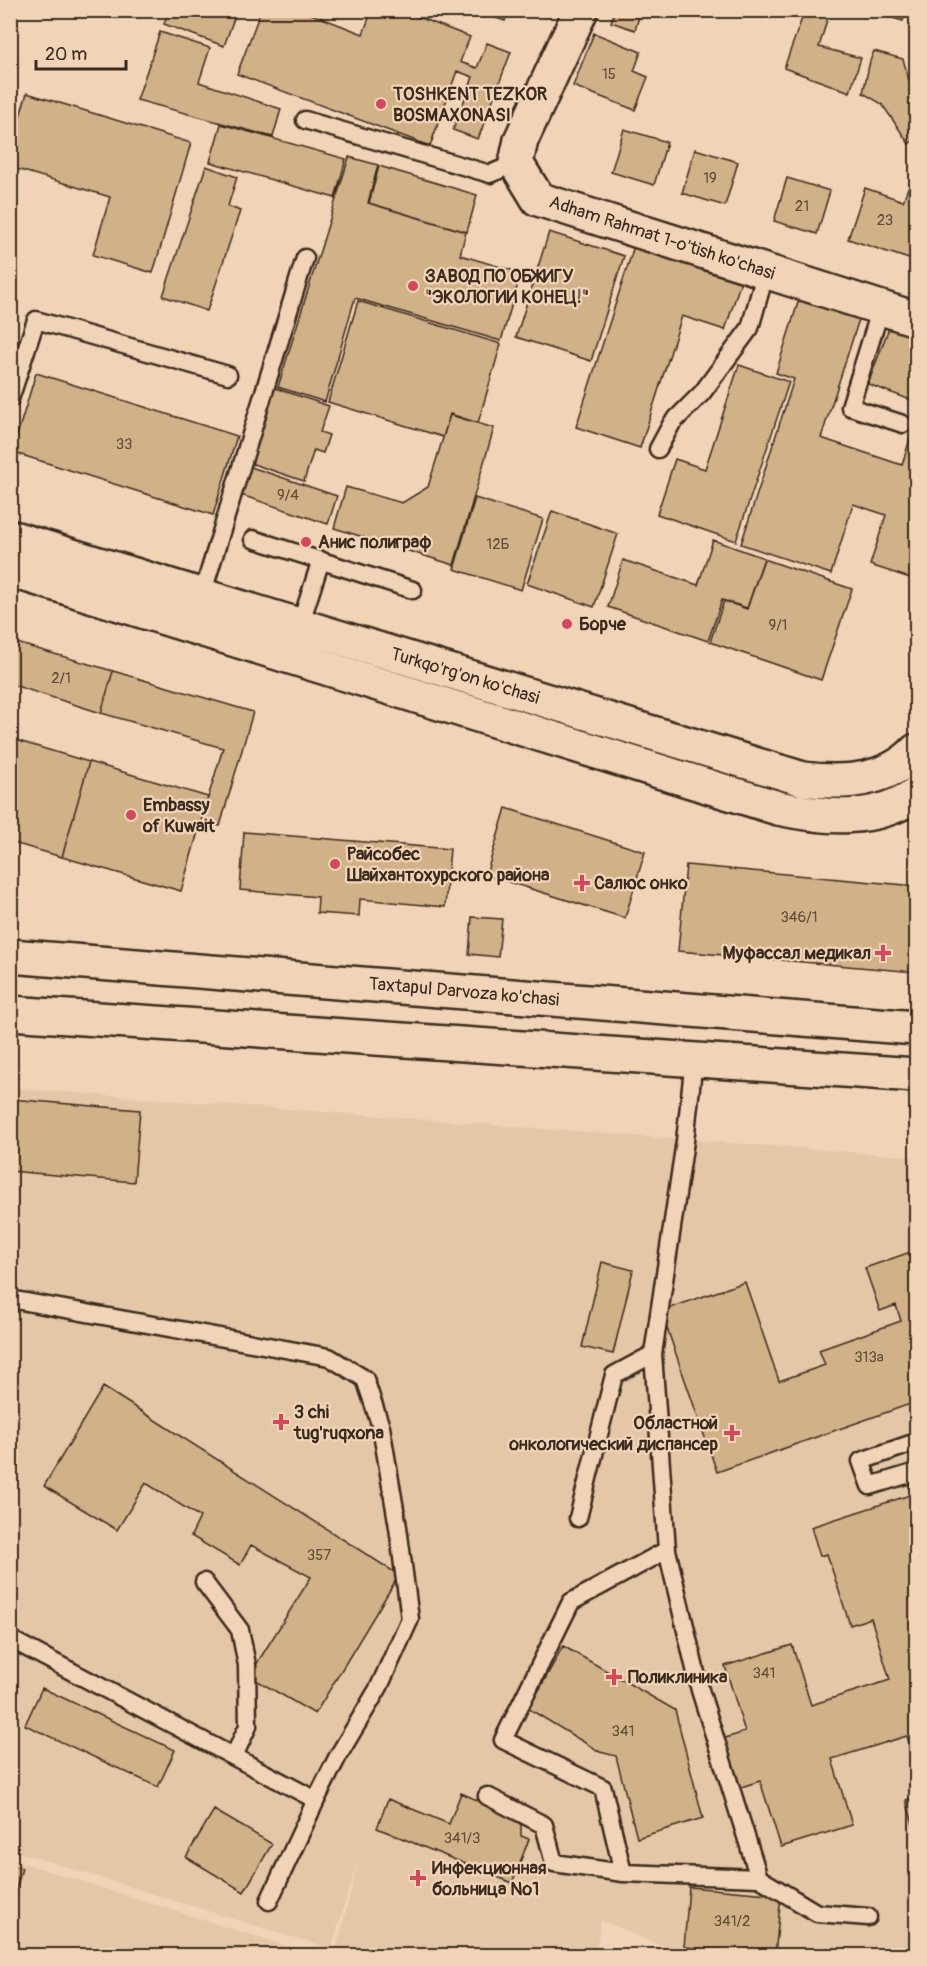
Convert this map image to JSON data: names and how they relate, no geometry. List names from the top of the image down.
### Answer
{
  "streets": {
    "street": ["Adham Rahmat 1-o'tish ko'chasi", "Turkqo'rg'on ko'chasi", "Taxtapul Darvoza ko'chasi"]
  },
  "places": {
    "other": [
      "TOSHKENT TEZKOR BOSMAXONASI",
      "ЗАВОД ПО ОБЖИГУ \"ЭКОЛОГИИ КОНЕЦ!\"",
      "Анис полиграф",
      "Борче",
      "Embassy of Kuwait",
      "Райсобес Шайхантохурского района"
    ],
    "health": [
      "Салюс онко",
      "Муфассал медикал",
      "3 chi tug'ruqxona",
      "Областной онкологический диспансер",
      "Поликлиника",
      "Инфекционная больница №1"
    ]
  },
  "house_numbers": [
    "15",
    "19",
    "21",
    "23",
    "33",
    "9/4",
    "12Б",
    "9/1",
    "2/1",
    "346/1",
    "313a",
    "357",
    "341",
    "341",
    "341/3",
    "341/2"
  ],
  "scale_bar": "20 m"
}
